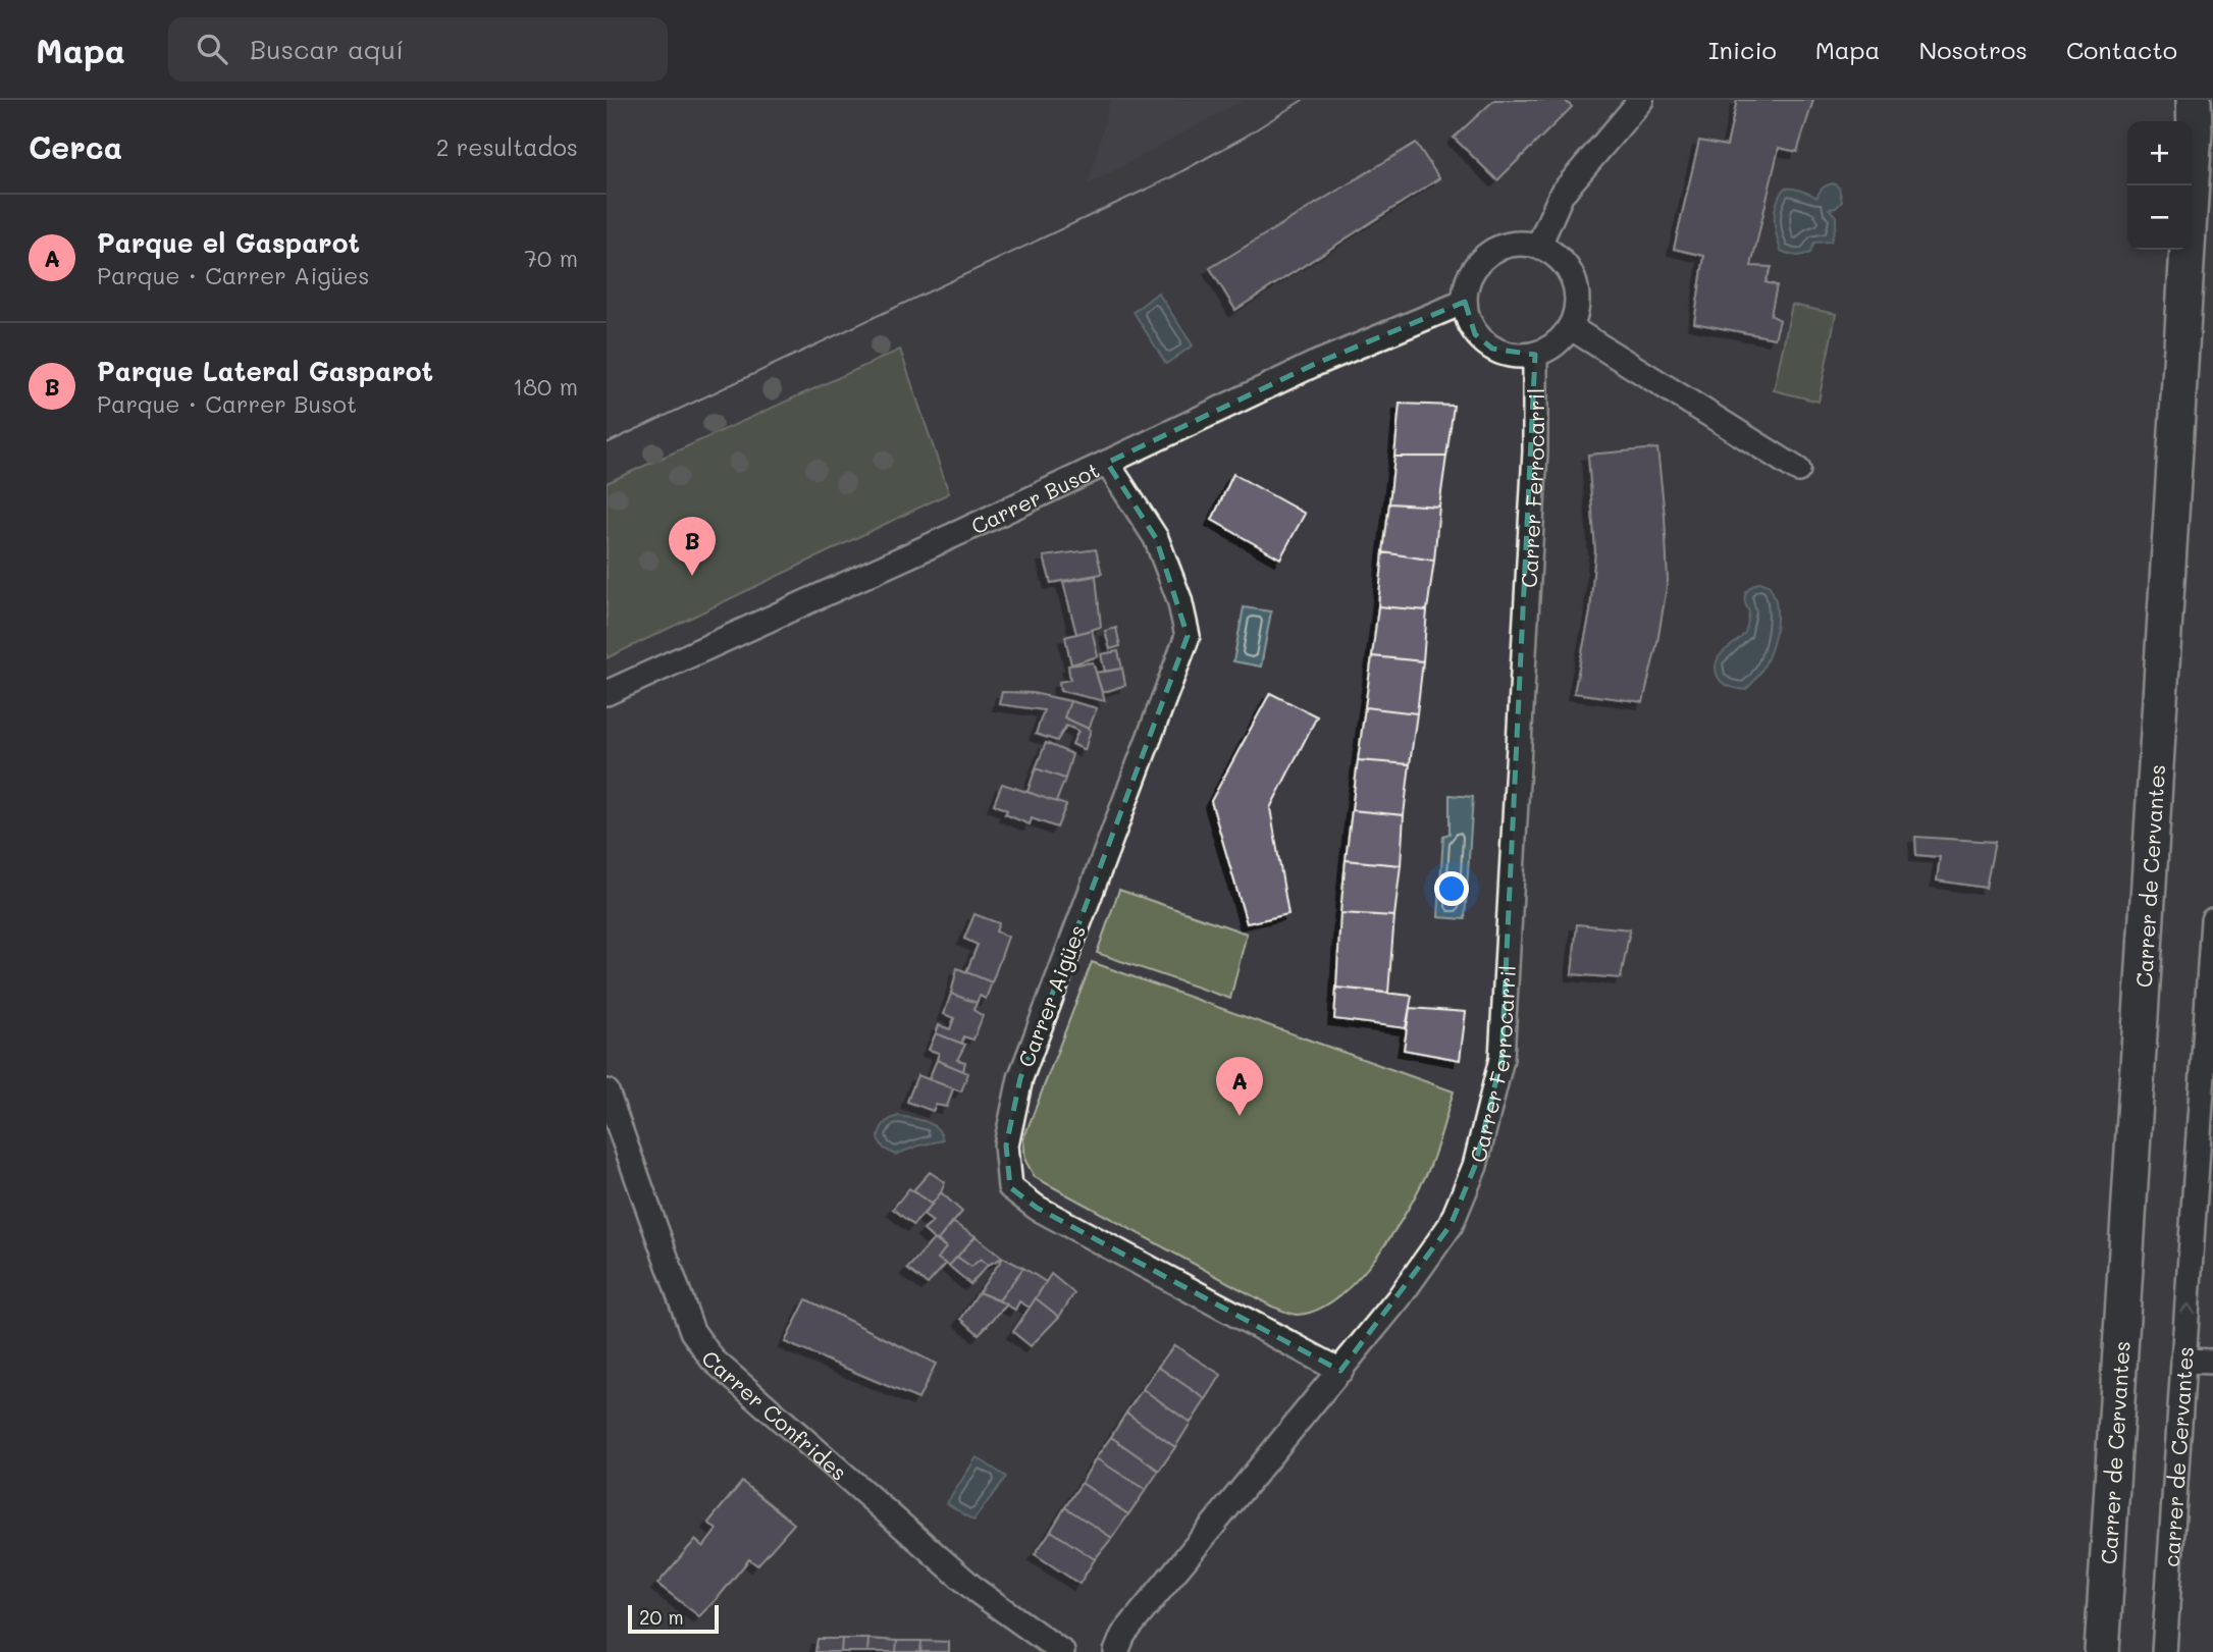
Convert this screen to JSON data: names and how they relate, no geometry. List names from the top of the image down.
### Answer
{
  "streets": {
    "main road": ["Carrer de Cervantes"],
    "street": [
      "Carrer Ferrocarril",
      "Carrer Busot",
      "Carrer Aigües",
      "Carrer Confrides",
      "carrer de Cervantes"
    ]
  },
  "crossings": [
    ["Carrer Ferrocarril", "Carrer Busot"],
    ["Carrer Ferrocarril", "Carrer Aigües"],
    ["Carrer Busot", "Carrer Aigües"]
  ],
  "one_way": ["carrer de Cervantes"],
  "scale_bar": "20 m",
  "page": {
    "header": "Mapa",
    "search": "Buscar aquí",
    "nav": [
      "Inicio",
      "Mapa",
      "Nosotros",
      "Contacto"
    ],
    "heading": ["Cerca", "2 resultados"],
    "map_buttons": ["+", "−"],
    "list": [
      {
        "mark": "A",
        "name": "Parque el Gasparot",
        "note": "Parque · Carrer Aigües",
        "value": "70 m"
      },
      {
        "mark": "B",
        "name": "Parque Lateral Gasparot",
        "note": "Parque · Carrer Busot",
        "value": "180 m"
      }
    ],
    "pins": ["B", "A"],
    "scale": "20 m"
  }
}
